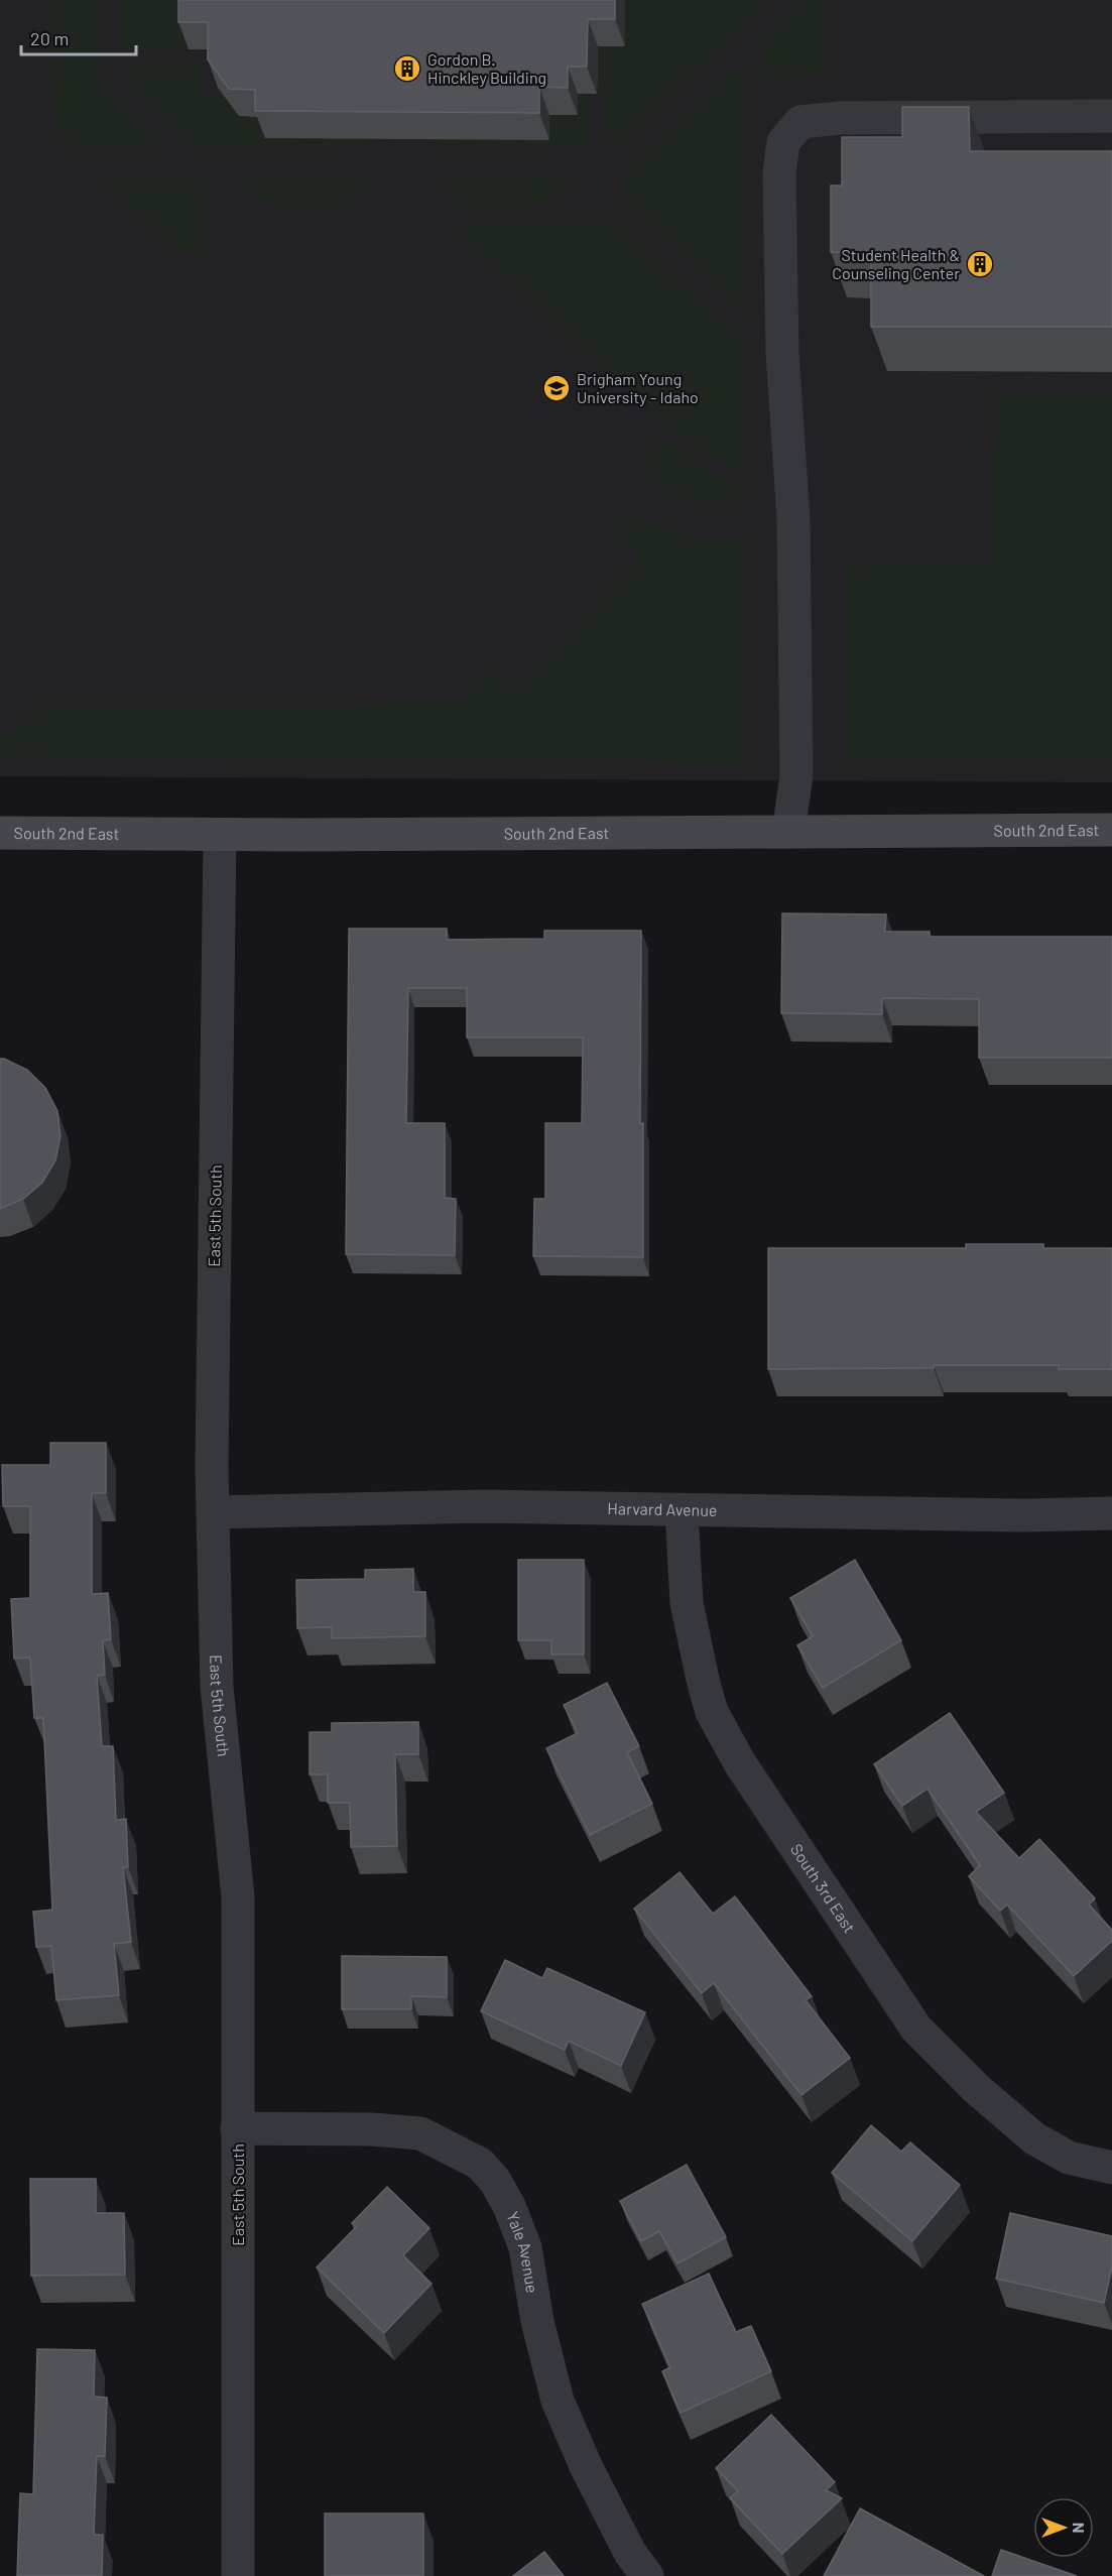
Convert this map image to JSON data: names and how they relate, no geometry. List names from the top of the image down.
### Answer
{
  "streets": {
    "main road": ["South 2nd East"],
    "street": [
      "East 5th South",
      "Harvard Avenue",
      "South 3rd East",
      "Yale Avenue"
    ]
  },
  "crossings": [
    ["South 2nd East", "East 5th South"],
    ["East 5th South", "Harvard Avenue"],
    ["East 5th South", "Yale Avenue"],
    ["Harvard Avenue", "South 3rd East"]
  ],
  "places": {
    "building": ["Gordon B. Hinckley Building", "Student Health & Counseling Center"],
    "school or university": ["Brigham Young University - Idaho"]
  },
  "scale_bar": "20 m",
  "north": "right"
}
